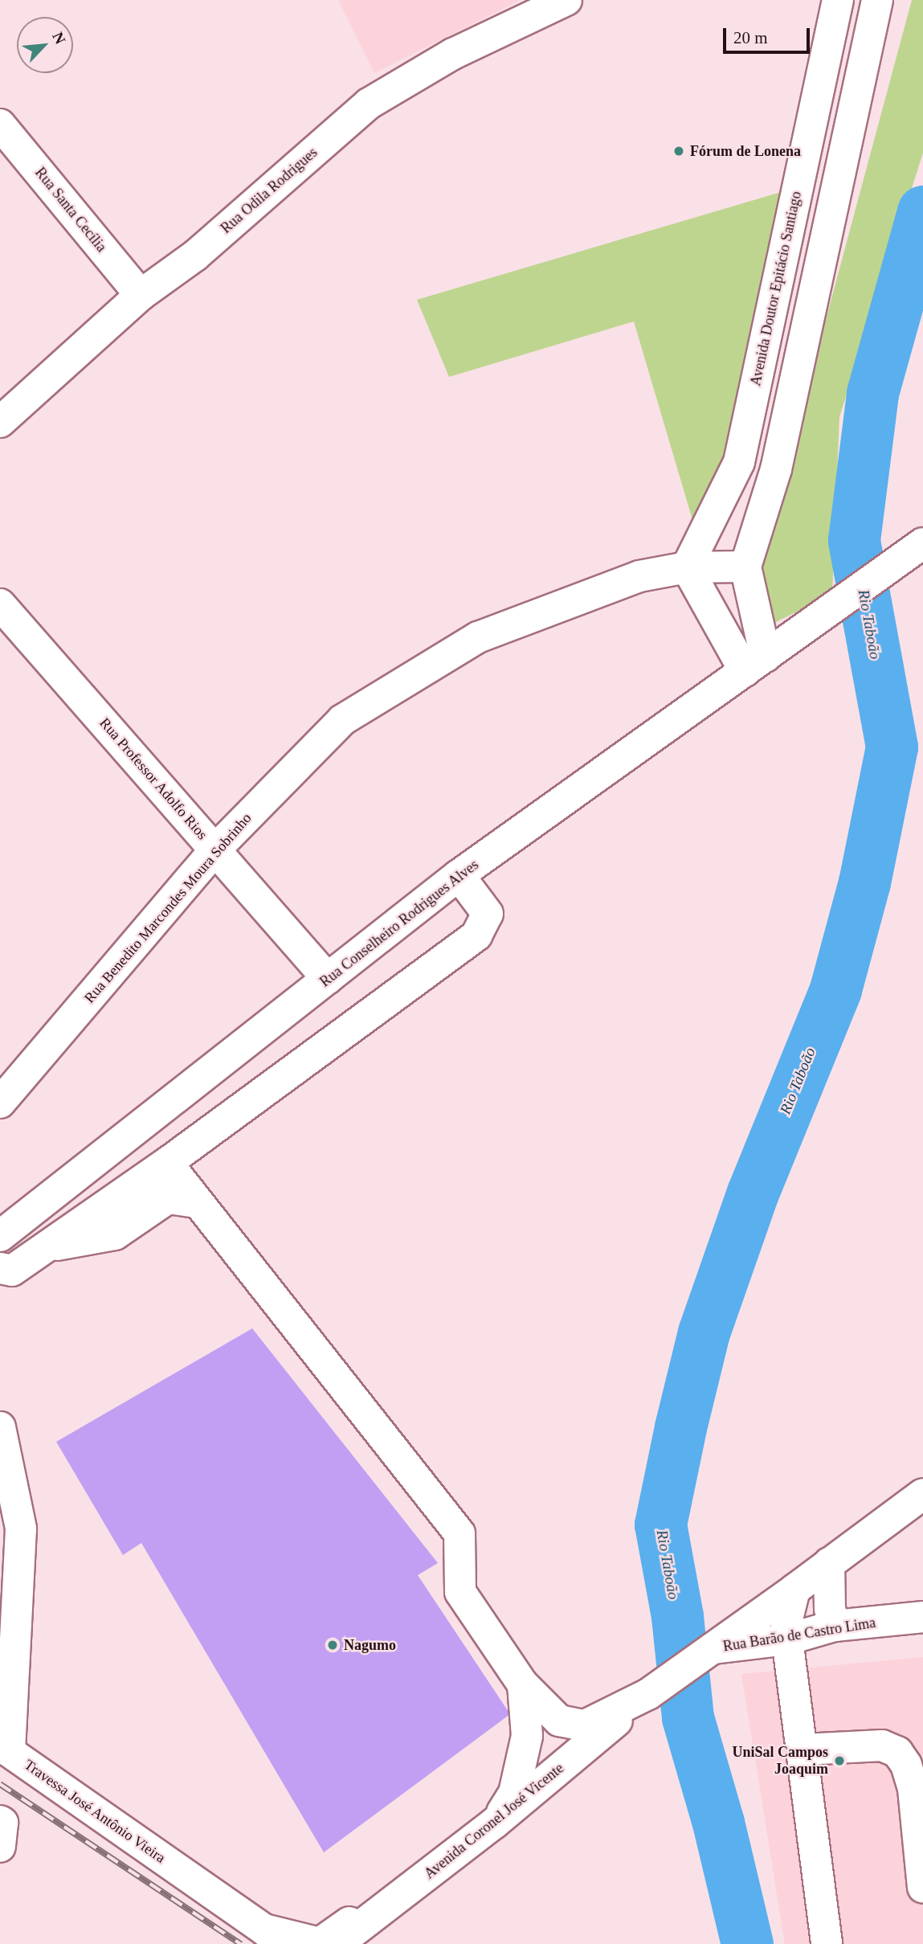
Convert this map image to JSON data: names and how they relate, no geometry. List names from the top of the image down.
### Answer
{
  "streets": {
    "street": [
      "Rua Odila Rodrigues",
      "Rua Santa Cecília",
      "Avenida Doutor Epitácio Santiago",
      "Rua Professor Adolfo Rios",
      "Rua Benedito Marcondes Moura Sobrinho",
      "Rua Conselheiro Rodrigues Alves",
      "Rua Barão de Castro Lima",
      "Travessa José Antônio Vieira",
      "Avenida Coronel José Vicente"
    ]
  },
  "crossings": [
    ["Rua Odila Rodrigues", "Rua Santa Cecília"],
    ["Avenida Doutor Epitácio Santiago", "Rua Benedito Marcondes Moura Sobrinho"],
    ["Rua Professor Adolfo Rios", "Rua Benedito Marcondes Moura Sobrinho"],
    ["Rua Professor Adolfo Rios", "Rua Conselheiro Rodrigues Alves"]
  ],
  "water": ["Rio Taboão"],
  "places": ["Fórum de Lonena", "Nagumo", "UniSal Campos Joaquim"],
  "scale_bar": "20 m",
  "north": "top right"
}
